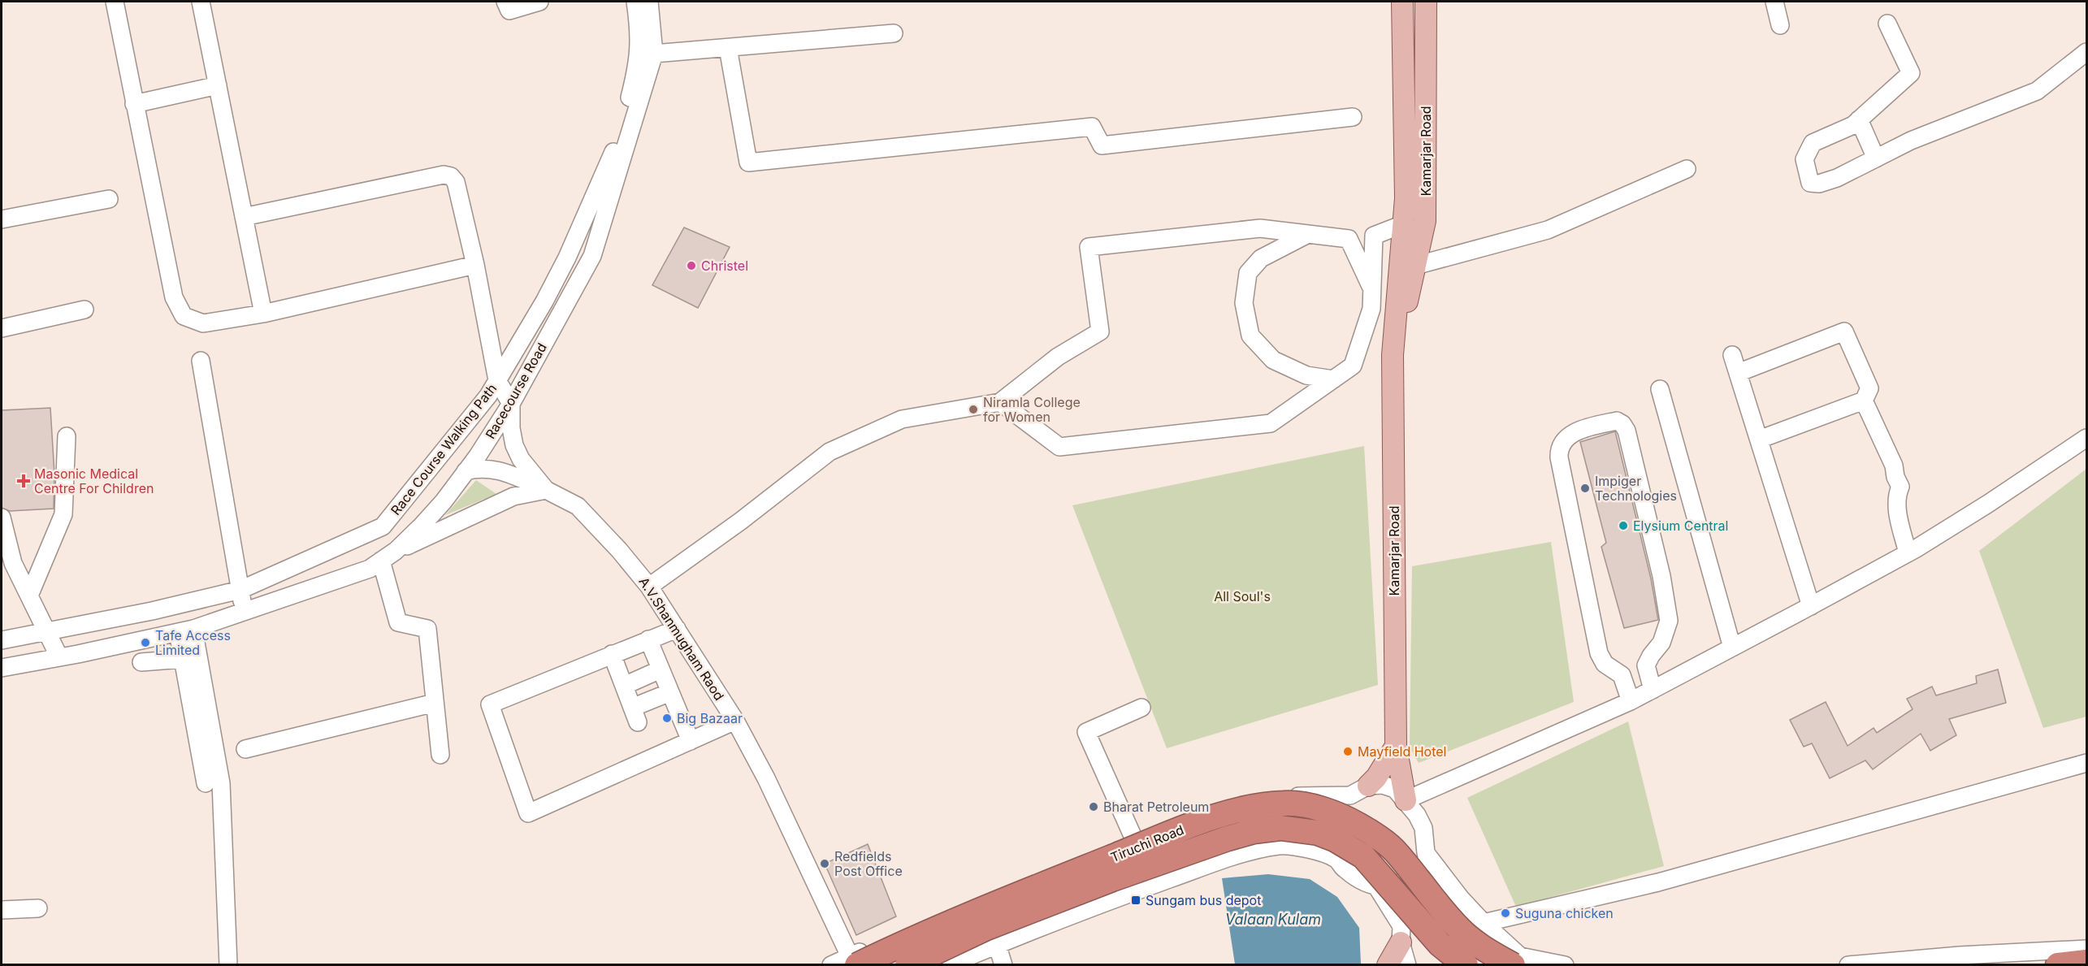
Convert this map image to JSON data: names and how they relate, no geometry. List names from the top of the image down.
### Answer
{
  "streets": {
    "highway": ["Tiruchi Road"],
    "main road": ["Kamarjar Road"],
    "street": ["Racecourse Road", "Race Course Walking Path", "A.V.Shanmugham Raod"]
  },
  "crossings": [
    ["Racecourse Road", "A.V.Shanmugham Raod"],
    ["A.V.Shanmugham Raod", "Tiruchi Road"]
  ],
  "water": ["Valaan Kulam"],
  "parks": ["All Soul's"],
  "places": {
    "other": [
      "Christel",
      "Niramla College for Women",
      "Impiger Technologies",
      "Elysium Central",
      "Tafe Access Limited",
      "Big Bazaar",
      "Mayfield Hotel",
      "Bharat Petroleum",
      "Redfields Post Office",
      "Suguna chicken"
    ],
    "health": ["Masonic Medical Centre For Children"],
    "transit": ["Sungam bus depot"]
  }
}
